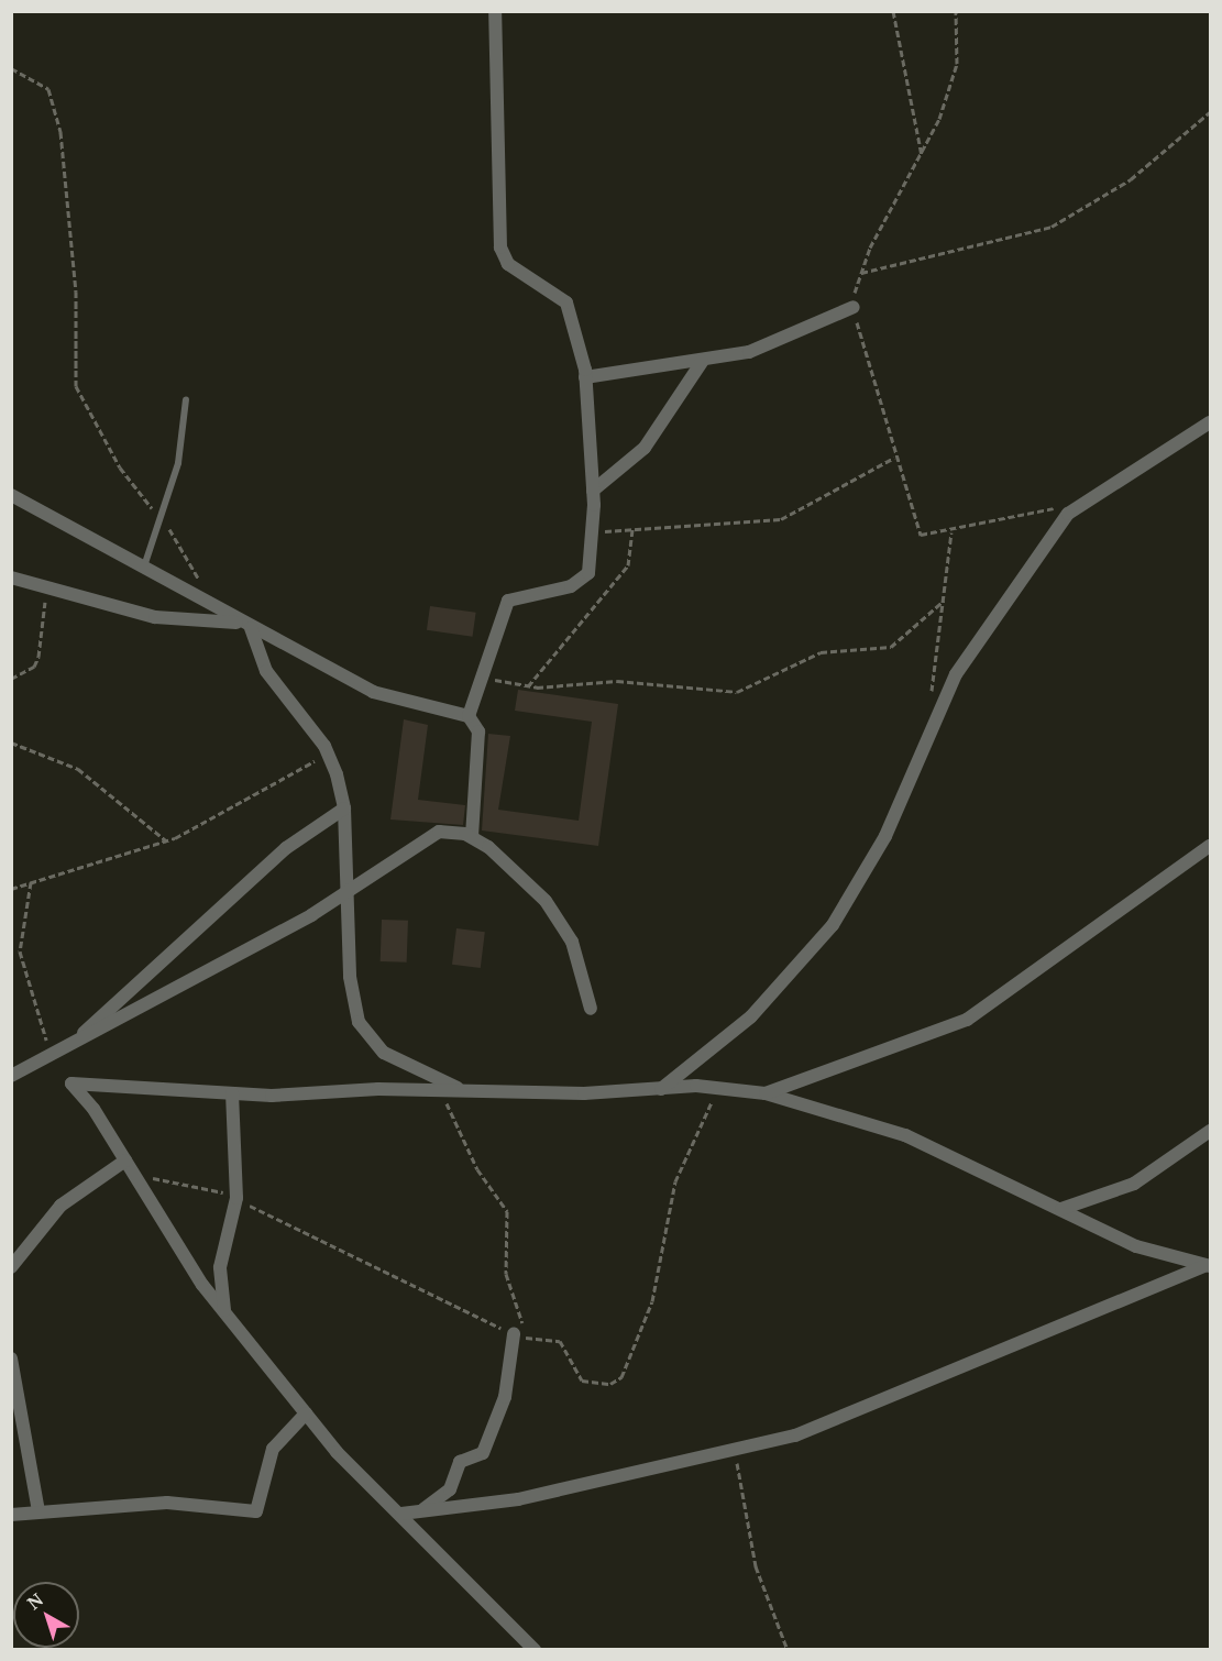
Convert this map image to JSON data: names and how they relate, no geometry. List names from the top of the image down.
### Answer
{
  "north": "top left"
}
